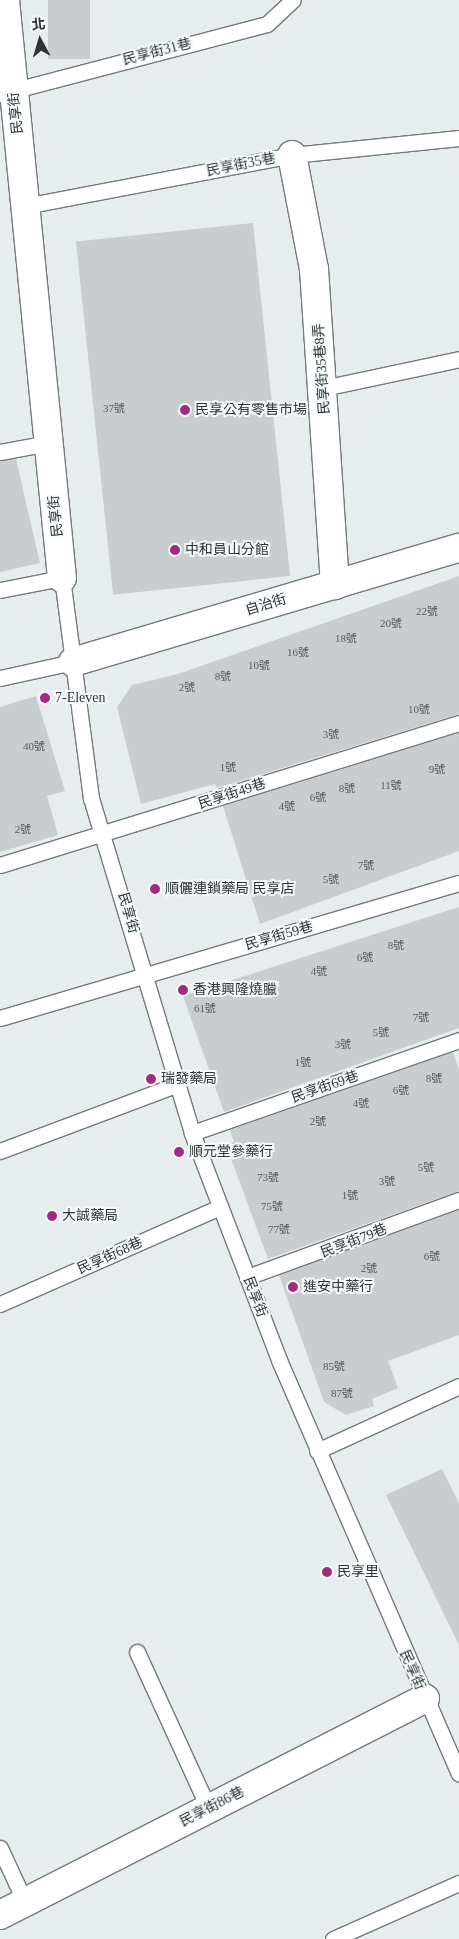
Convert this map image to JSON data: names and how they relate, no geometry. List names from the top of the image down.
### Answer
{
  "streets": {
    "street": [
      "民享街",
      "民享街35巷8弄",
      "自治街",
      "民享街86巷"
    ],
    "lane": [
      "民享街31巷",
      "民享街35巷",
      "民享街49巷",
      "民享街59巷",
      "民享街69巷",
      "民享街79巷",
      "民享街68巷"
    ]
  },
  "crossings": [
    ["民享街31巷", "民享街"],
    ["民享街", "民享街35巷"],
    ["民享街", "自治街"],
    ["民享街", "民享街49巷"],
    ["民享街", "民享街59巷"],
    ["民享街", "民享街69巷"],
    ["民享街", "民享街79巷"],
    ["民享街", "民享街68巷"],
    ["民享街", "民享街86巷"],
    ["民享街35巷", "民享街35巷8弄"],
    ["民享街35巷8弄", "自治街"]
  ],
  "places": [
    "民享公有零售市場",
    "中和員山分館",
    "7-Eleven",
    "順儷連鎖藥局 民享店",
    "香港興隆燒臘",
    "瑞發藥局",
    "順元堂參藥行",
    "大誠藥局",
    "進安中藥行",
    "民享里"
  ],
  "house_numbers": [
    "37號",
    "22號",
    "20號",
    "18號",
    "16號",
    "10號",
    "8號",
    "2號",
    "10號",
    "3號",
    "40號",
    "1號",
    "9號",
    "11號",
    "8號",
    "6號",
    "4號",
    "2號",
    "7號",
    "5號",
    "8號",
    "6號",
    "4號",
    "61號",
    "7號",
    "5號",
    "3號",
    "1號",
    "8號",
    "6號",
    "4號",
    "2號",
    "5號",
    "73號",
    "3號",
    "1號",
    "75號",
    "77號",
    "6號",
    "2號",
    "85號",
    "87號"
  ],
  "north": "top"
}
